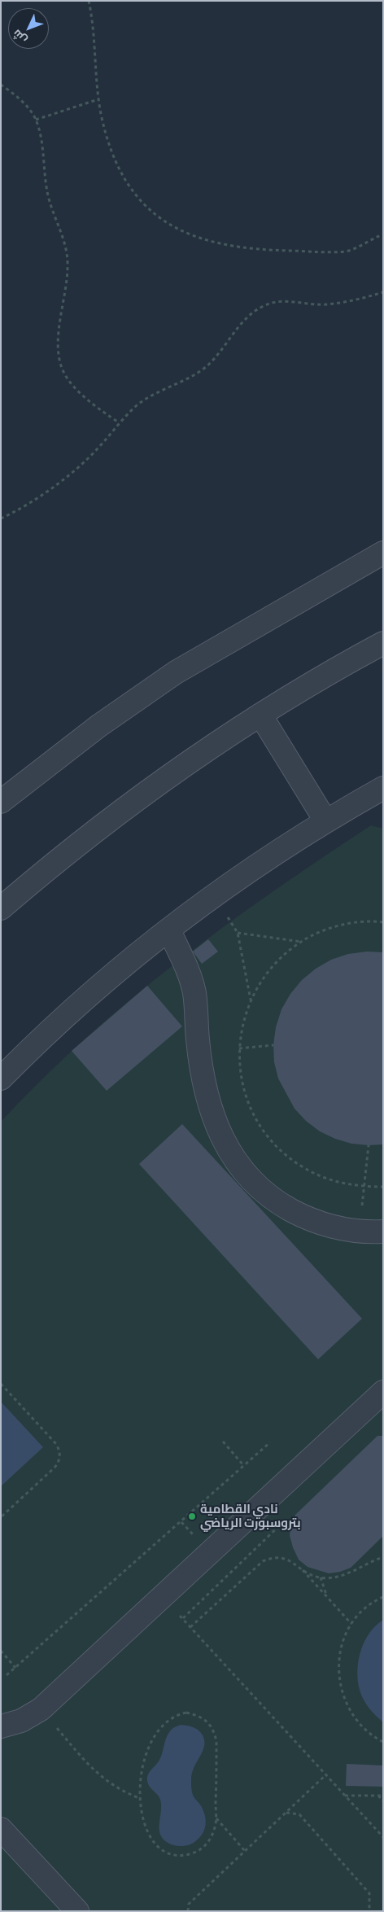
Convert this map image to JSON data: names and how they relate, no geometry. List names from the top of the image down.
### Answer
{
  "places": ["نادي القطامية بتروسبورت الرياضي"],
  "north": "bottom left"
}
